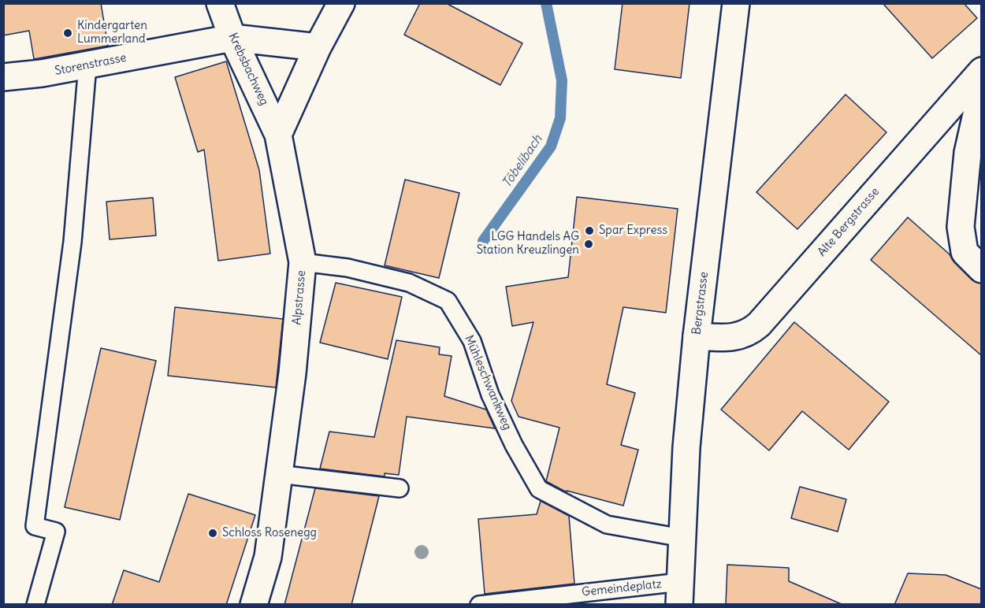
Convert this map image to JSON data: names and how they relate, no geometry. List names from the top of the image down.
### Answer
{
  "streets": {
    "street": [
      "Storenstrasse",
      "Krebsbachweg",
      "Alte Bergstrasse",
      "Alpstrasse",
      "Bergstrasse"
    ],
    "lane": ["Mühleschwankweg", "Gemeindeplatz"]
  },
  "crossings": [
    ["Storenstrasse", "Krebsbachweg"],
    ["Krebsbachweg", "Alpstrasse"],
    ["Alte Bergstrasse", "Bergstrasse"],
    ["Alpstrasse", "Mühleschwankweg"],
    ["Bergstrasse", "Mühleschwankweg"],
    ["Bergstrasse", "Gemeindeplatz"]
  ],
  "water": ["Töbelibach"],
  "places": [
    "Kindergarten Lummerland",
    "Spar Express",
    "LGG Handels AG Station Kreuzlingen",
    "Schloss Rosenegg"
  ]
}
